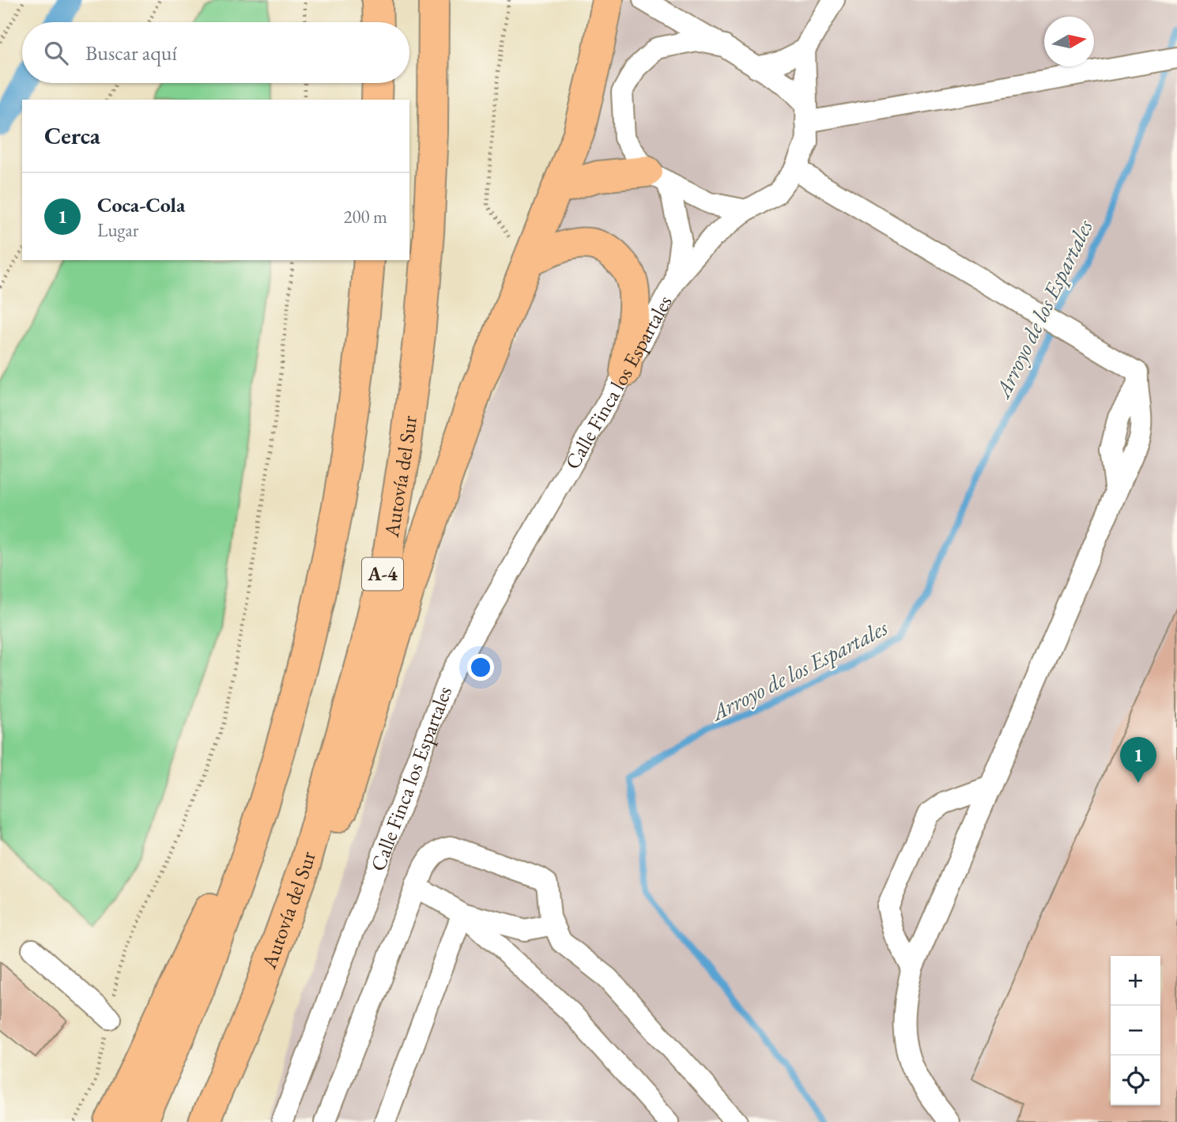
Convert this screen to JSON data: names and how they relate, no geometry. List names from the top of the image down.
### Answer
{
  "streets": {
    "highway": ["Autovía del Sur", "A-4"],
    "street": ["Calle Finca los Espartales"]
  },
  "water": ["Arroyo de los Espartales"],
  "north": "right",
  "page": {
    "search": "Buscar aquí",
    "heading": "Cerca",
    "list": [
      {
        "mark": "1",
        "name": "Coca-Cola",
        "note": "Lugar",
        "value": "200 m"
      }
    ],
    "pins": "1",
    "map_buttons": ["+", "−"]
  }
}
